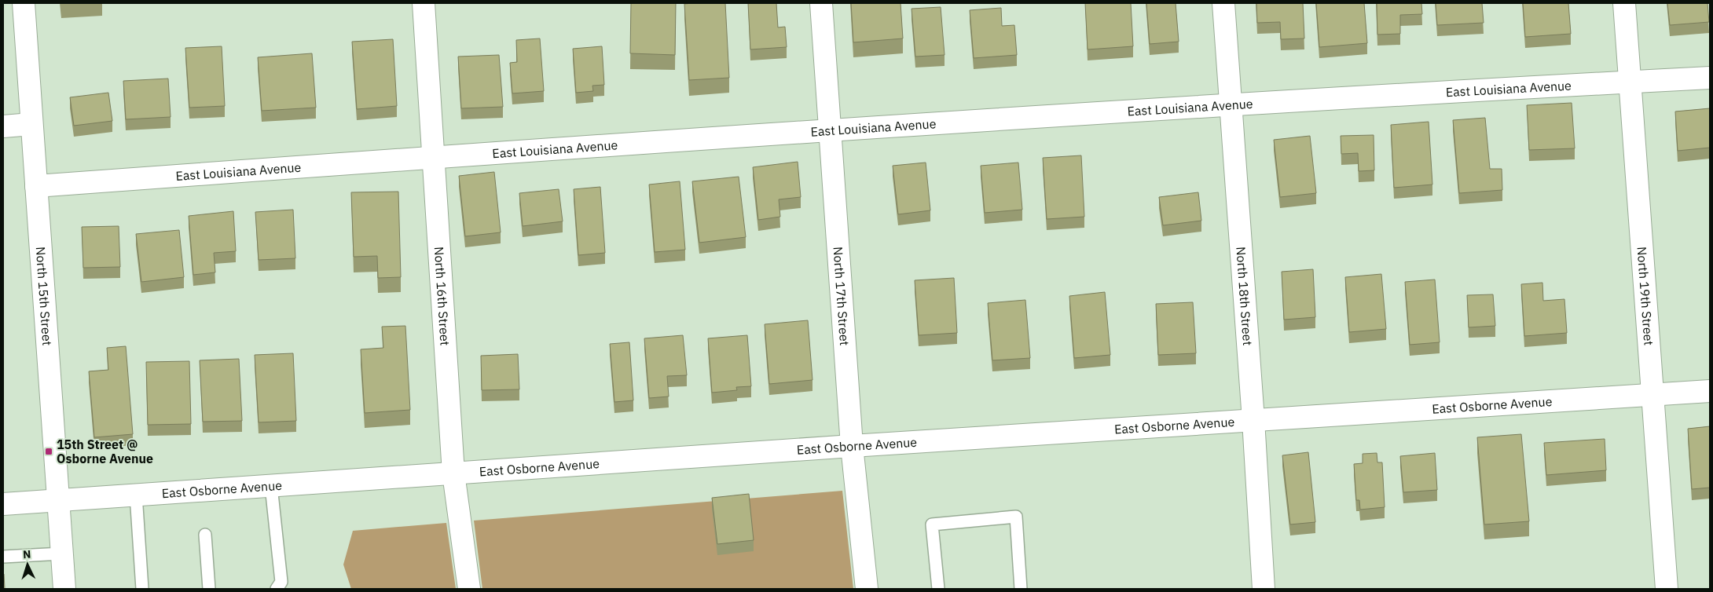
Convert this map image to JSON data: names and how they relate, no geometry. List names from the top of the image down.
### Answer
{
  "streets": {
    "street": [
      "East Louisiana Avenue",
      "North 15th Street",
      "North 17th Street",
      "North 18th Street",
      "North 19th Street",
      "North 16th Street",
      "East Osborne Avenue"
    ]
  },
  "crossings": [
    ["East Louisiana Avenue", "North 15th Street"],
    ["East Louisiana Avenue", "North 17th Street"],
    ["East Louisiana Avenue", "North 18th Street"],
    ["East Louisiana Avenue", "North 19th Street"],
    ["East Louisiana Avenue", "North 16th Street"],
    ["North 15th Street", "East Osborne Avenue"],
    ["North 17th Street", "East Osborne Avenue"],
    ["North 18th Street", "East Osborne Avenue"],
    ["North 19th Street", "East Osborne Avenue"],
    ["North 16th Street", "East Osborne Avenue"]
  ],
  "places": {
    "transit": ["15th Street @ Osborne Avenue"]
  },
  "north": "top"
}
